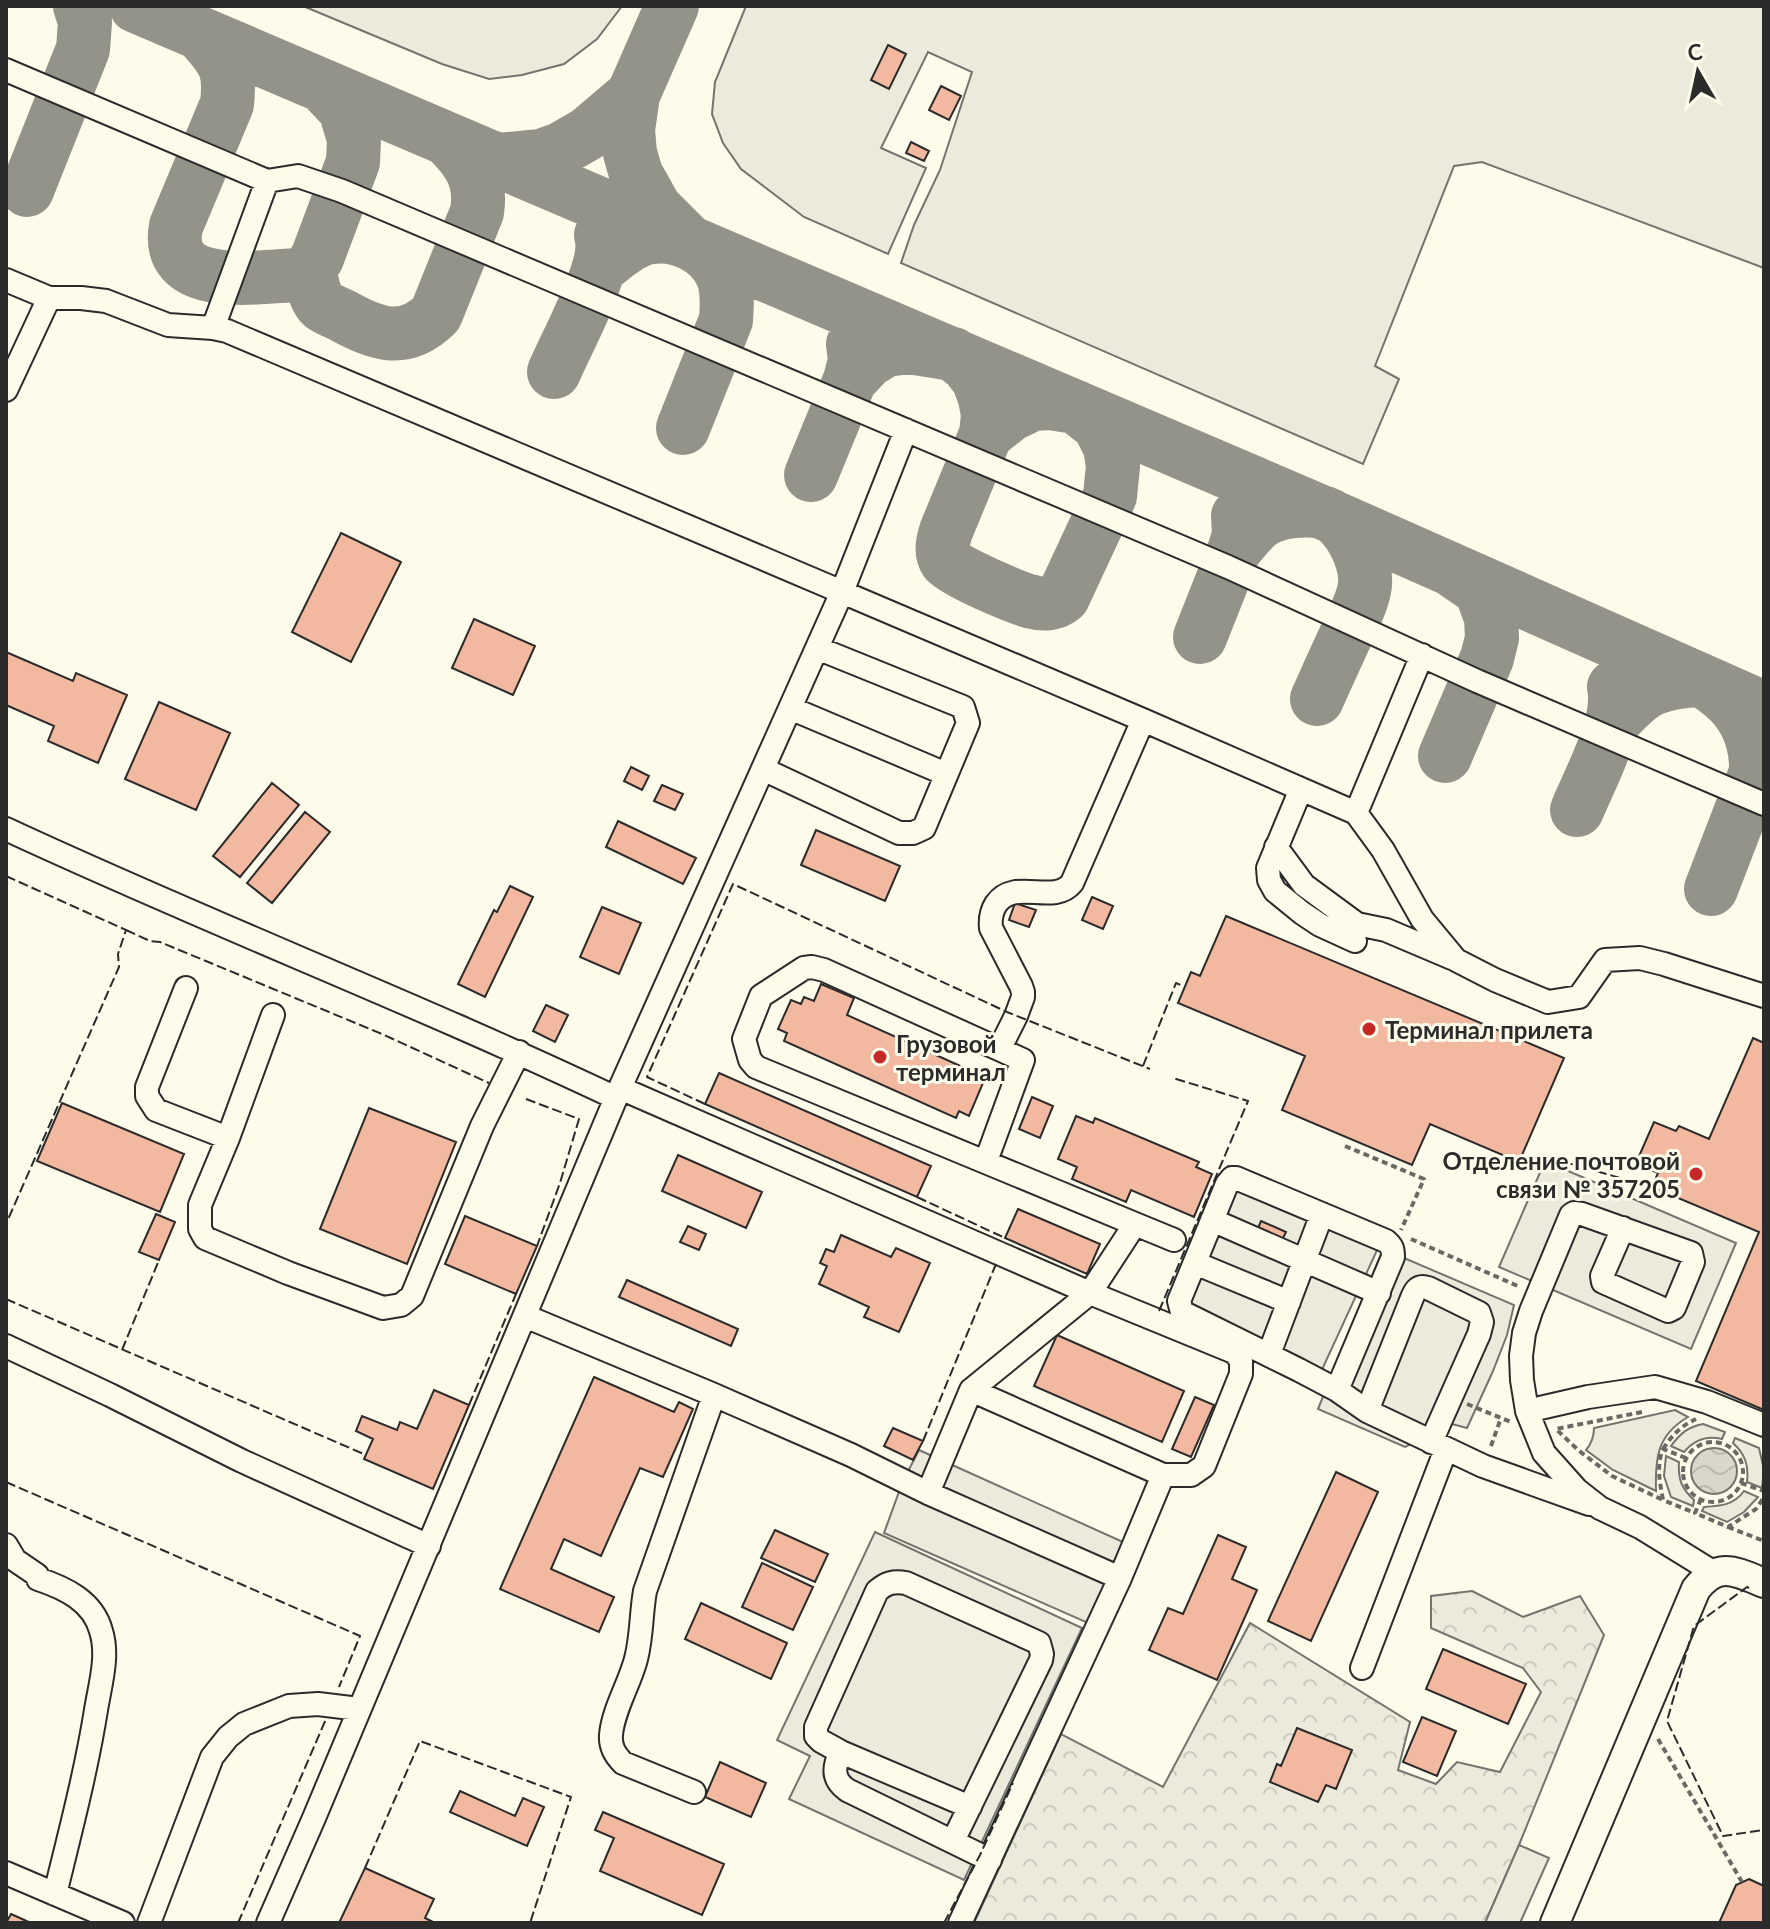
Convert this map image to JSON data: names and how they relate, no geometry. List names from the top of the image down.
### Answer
{
  "places": ["Терминал прилета", "Грузовой терминал", "Отделение почтовой связи № 357205"],
  "north": "top"
}
